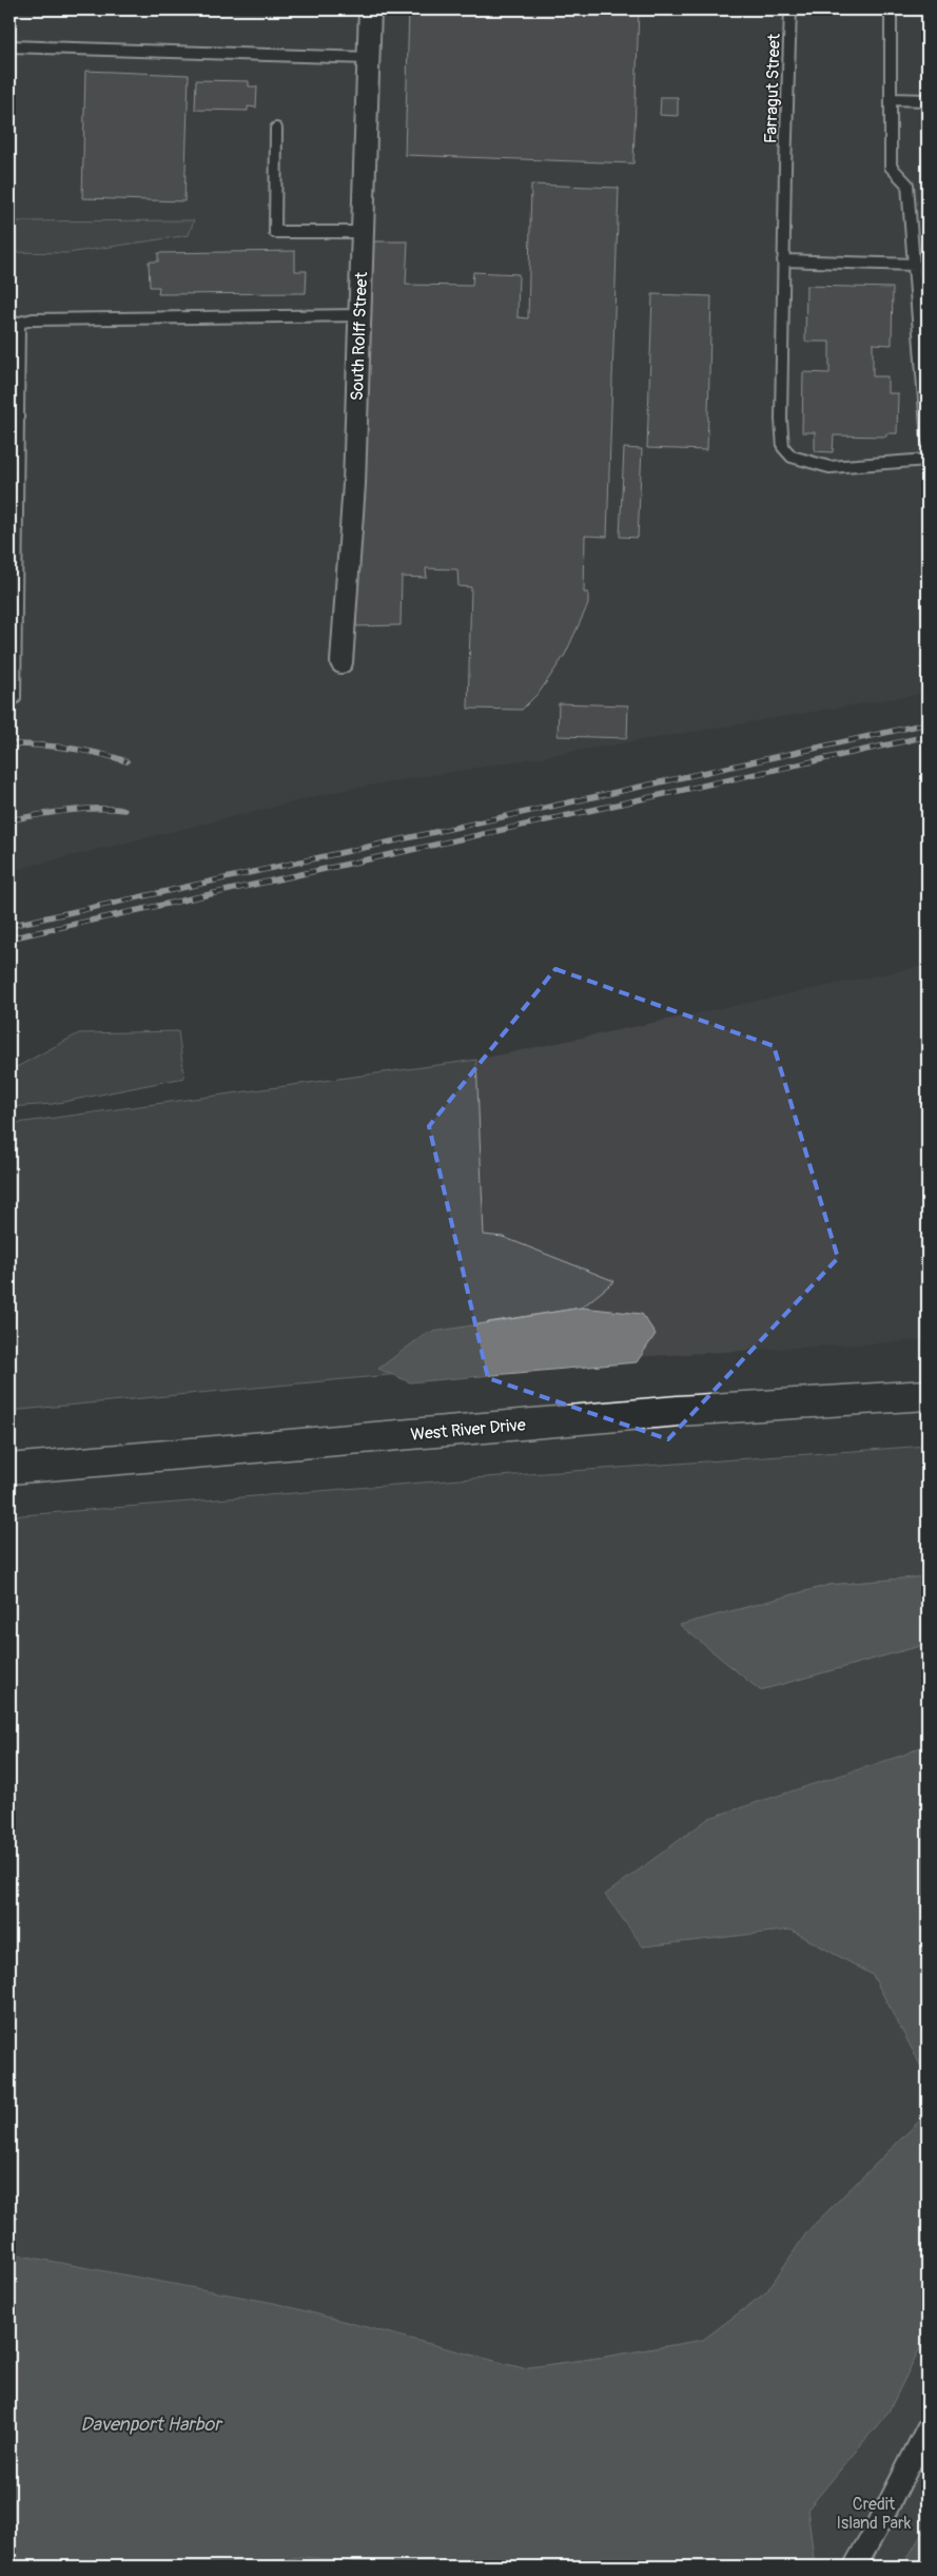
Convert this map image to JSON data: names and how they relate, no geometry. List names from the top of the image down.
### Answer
{
  "streets": {
    "main road": ["West River Drive"],
    "street": ["South Rolff Street"],
    "lane": ["Farragut Street"]
  },
  "water": ["Davenport Harbor"],
  "parks": ["Credit Island Park"]
}
